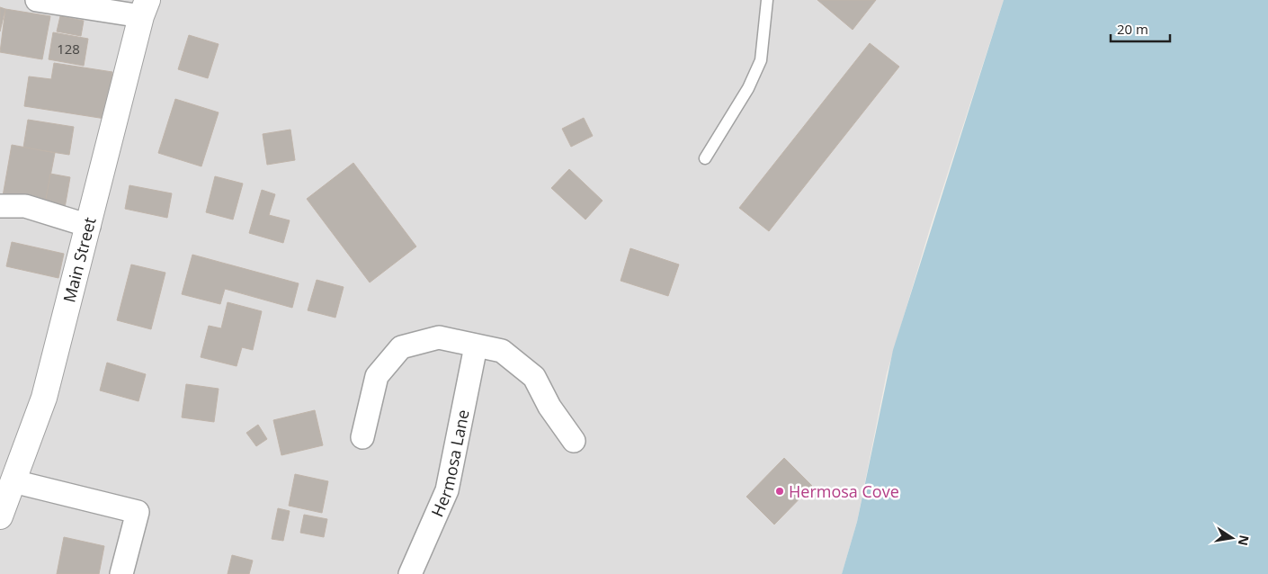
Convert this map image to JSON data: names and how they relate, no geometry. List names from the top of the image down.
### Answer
{
  "streets": {
    "street": ["Main Street", "Hermosa Lane"]
  },
  "places": ["Hermosa Cove"],
  "house_numbers": ["128"],
  "scale_bar": "20 m",
  "north": "right"
}
